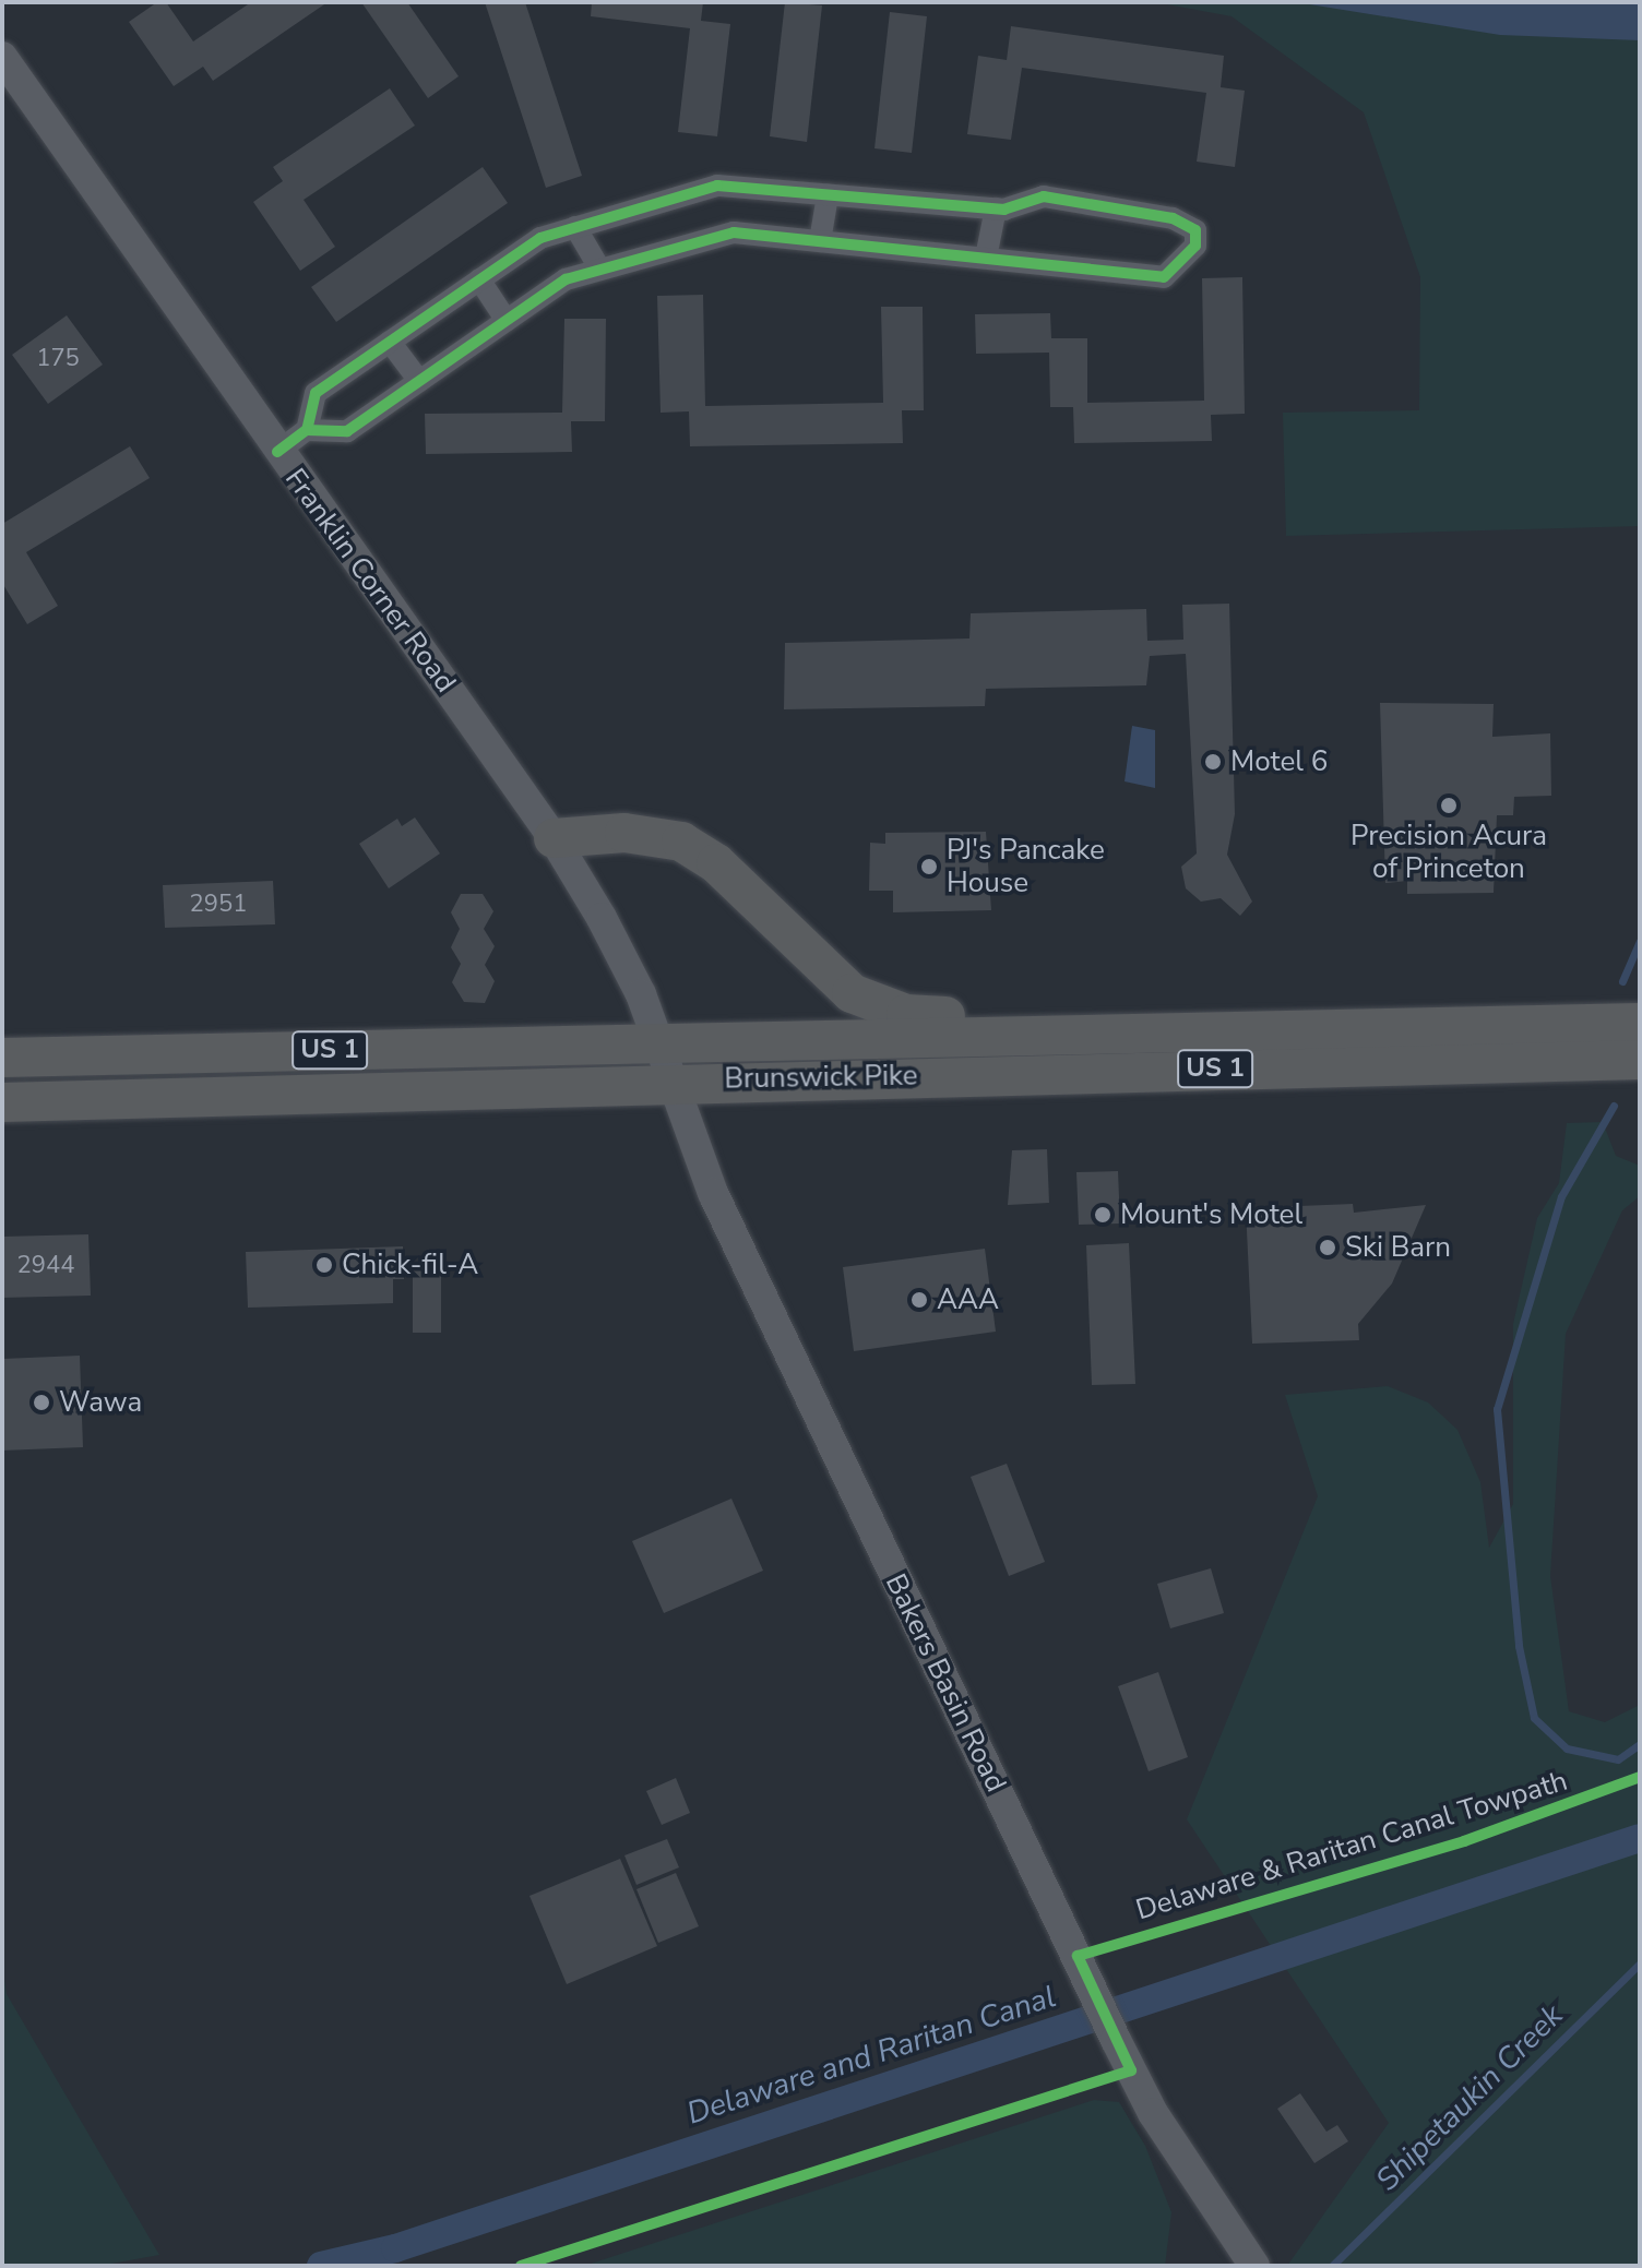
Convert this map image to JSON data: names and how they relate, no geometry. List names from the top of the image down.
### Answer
{
  "streets": {
    "highway": ["US 1", "Brunswick Pike"],
    "main road": ["Franklin Corner Road", "Bakers Basin Road"],
    "cycle path": ["Delaware & Raritan Canal Towpath"]
  },
  "crossings": [
    ["Franklin Corner Road", "Brunswick Pike"],
    ["Franklin Corner Road", "Bakers Basin Road"],
    ["Brunswick Pike", "Bakers Basin Road"]
  ],
  "water": ["Delaware and Raritan Canal", "Shipetaukin Creek"],
  "places": [
    "Motel 6",
    "Precision Acura of Princeton",
    "PJ's Pancake House",
    "Mount's Motel",
    "Ski Barn",
    "Chick-fil-A",
    "AAA",
    "Wawa"
  ],
  "house_numbers": ["175", "2951", "2944"]
}
